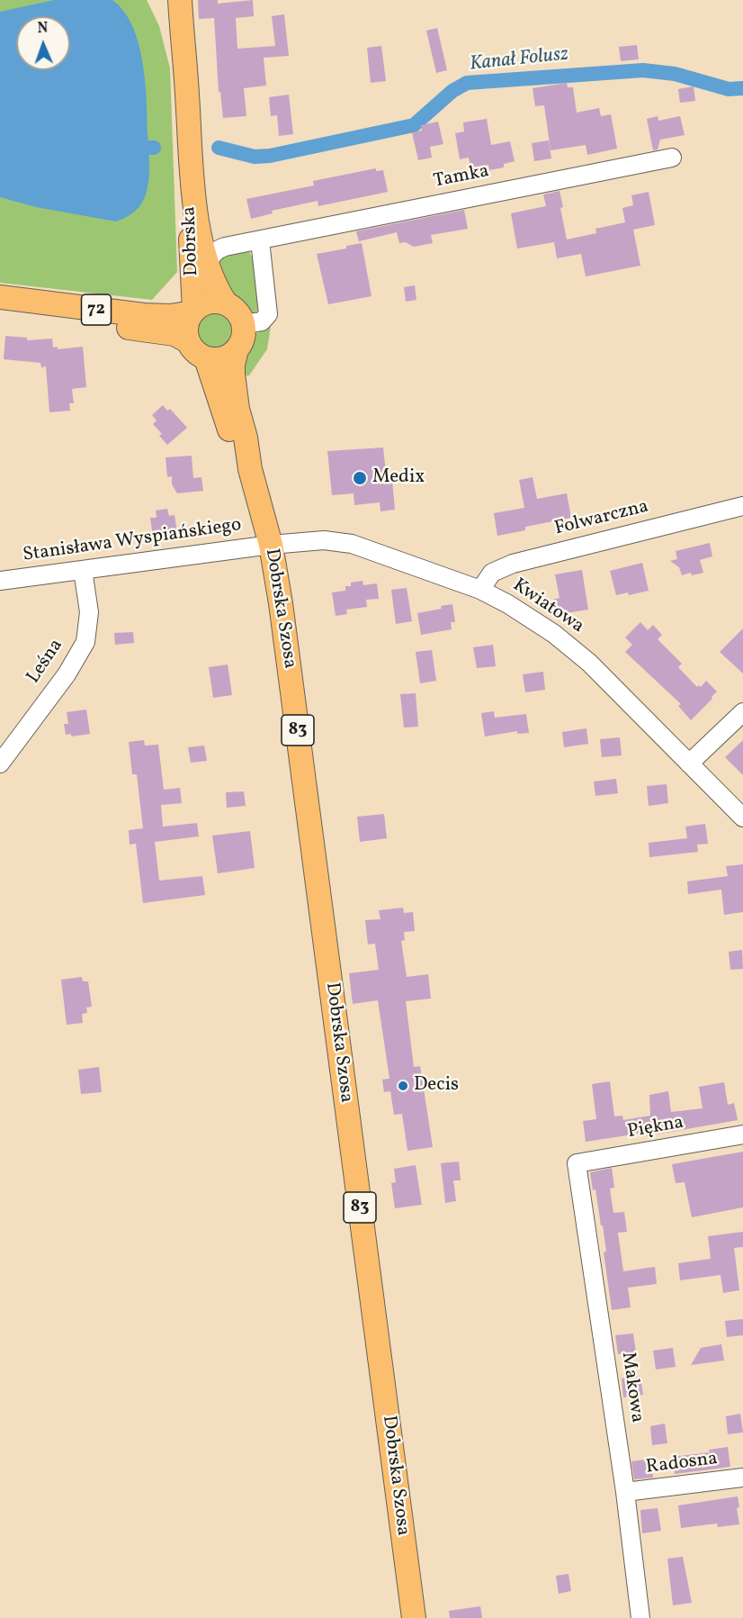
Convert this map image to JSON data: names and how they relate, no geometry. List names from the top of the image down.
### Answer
{
  "streets": {
    "main road": [
      "Dobrska",
      "72",
      "Dobrska Szosa",
      "83"
    ],
    "street": [
      "Tamka",
      "Folwarczna",
      "Stanisława Wyspiańskiego",
      "Kwiatowa",
      "Leśna",
      "Piękna",
      "Makowa",
      "Radosna"
    ]
  },
  "crossings": [
    ["Tamka", "Dobrska"],
    ["Dobrska", "72"],
    ["Dobrska", "Dobrska Szosa"],
    ["72", "Dobrska Szosa"],
    ["Folwarczna", "Kwiatowa"],
    ["Stanisława Wyspiańskiego", "Kwiatowa"],
    ["Stanisława Wyspiańskiego", "Dobrska Szosa"],
    ["Stanisława Wyspiańskiego", "Leśna"],
    ["Kwiatowa", "Dobrska Szosa"],
    ["Piękna", "Makowa"],
    ["Makowa", "Radosna"]
  ],
  "water": ["Kanał Folusz"],
  "places": ["Medix", "Decis"],
  "north": "top"
}
